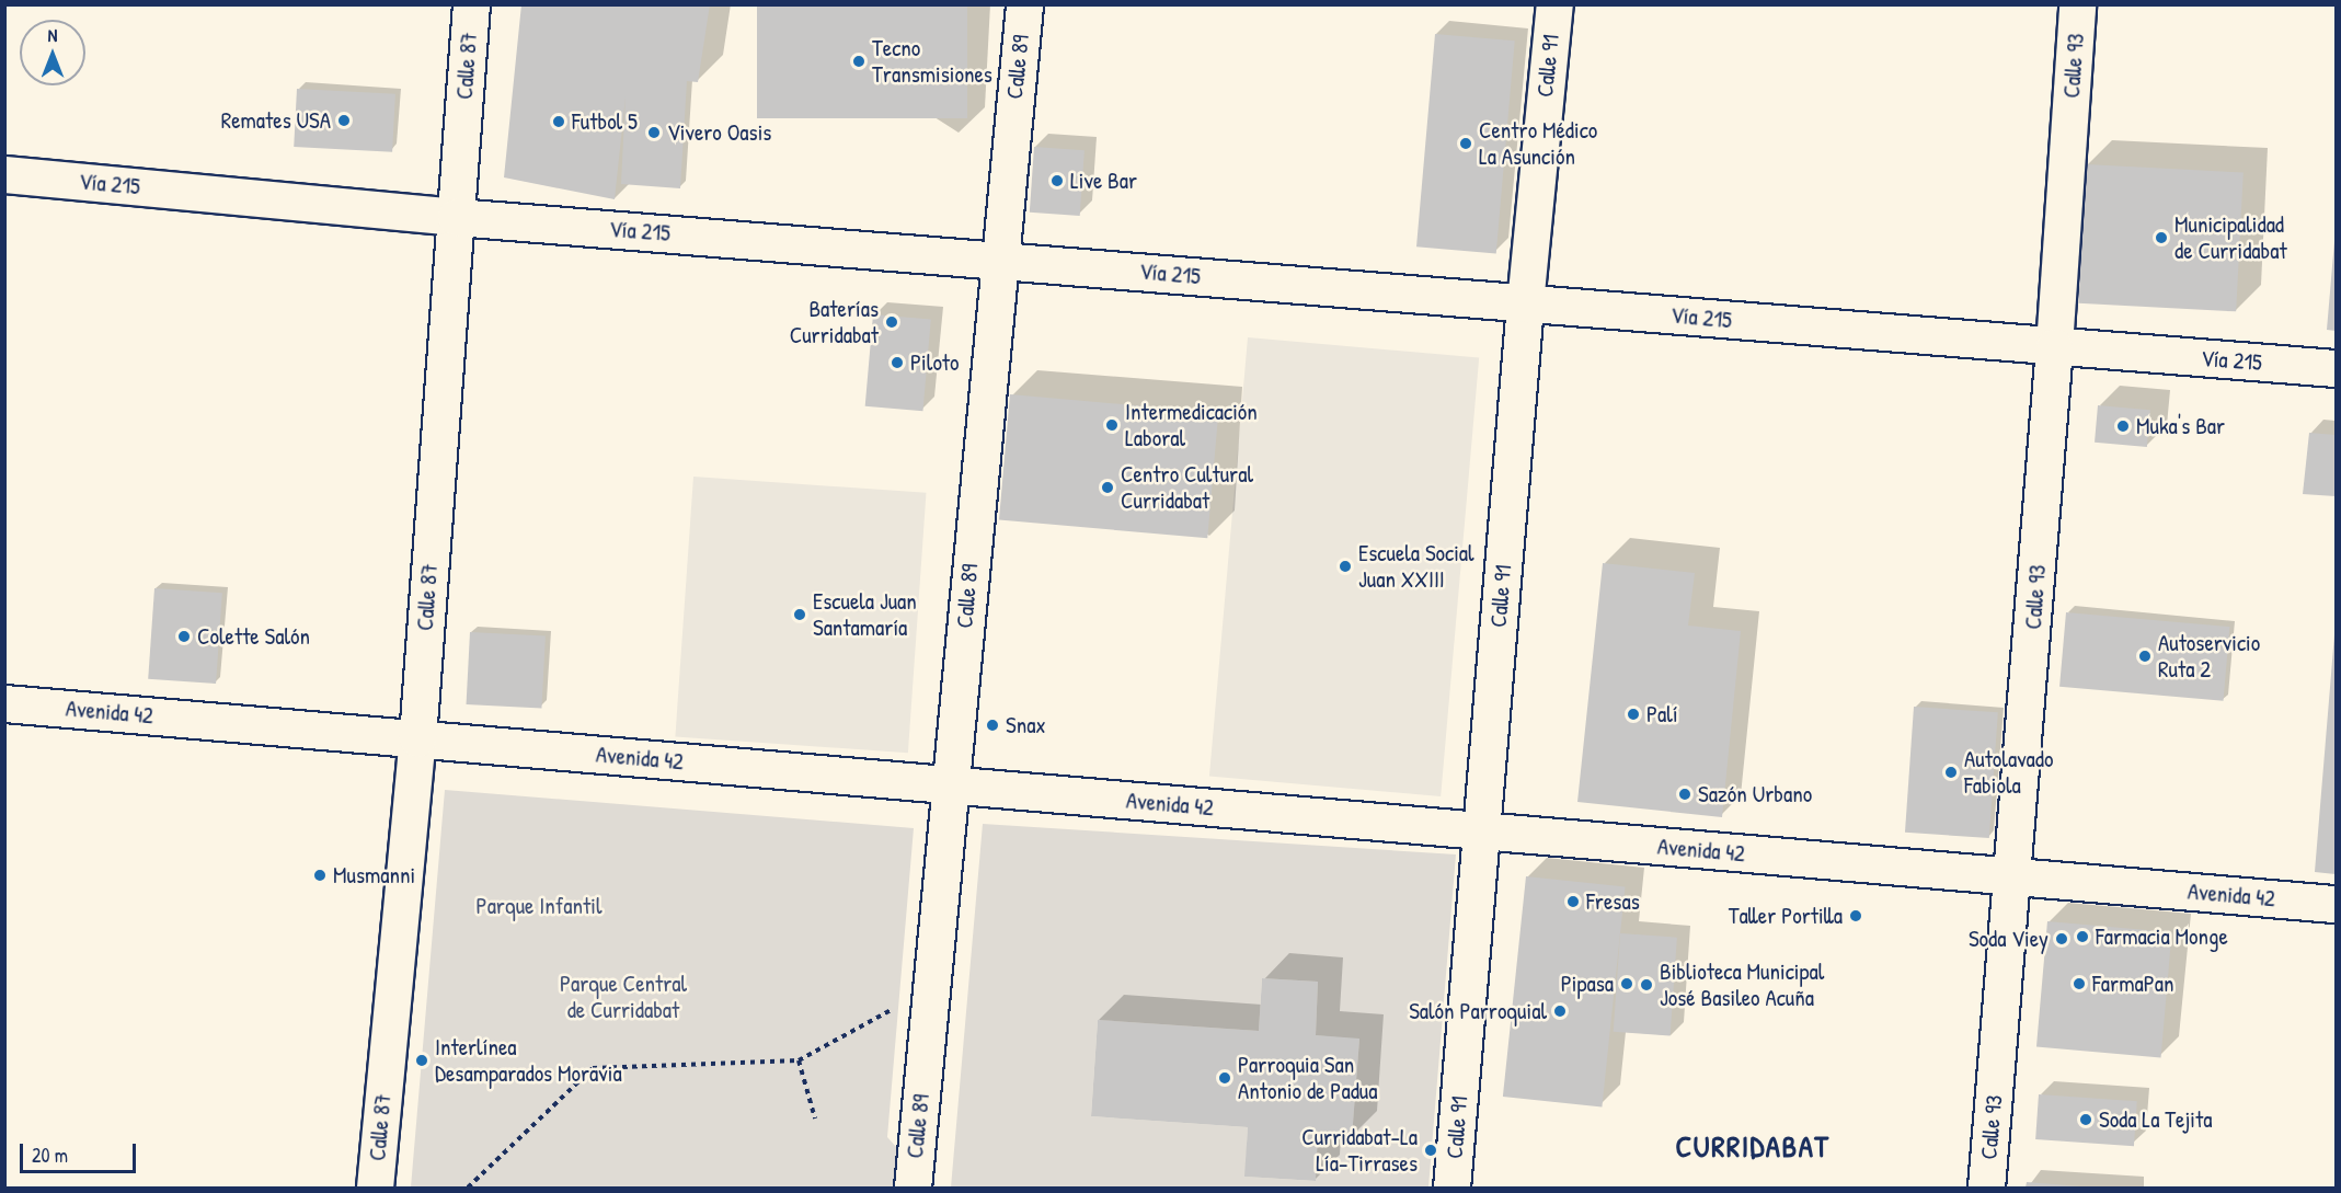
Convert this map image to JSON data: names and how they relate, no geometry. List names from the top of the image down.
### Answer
{
  "streets": {
    "street": [
      "Calle 87",
      "Calle 91",
      "Calle 93",
      "Calle 89",
      "Vía 215",
      "Avenida 42"
    ]
  },
  "crossings": [
    ["Calle 87", "Vía 215"],
    ["Calle 87", "Avenida 42"],
    ["Calle 91", "Vía 215"],
    ["Calle 91", "Avenida 42"],
    ["Calle 93", "Vía 215"],
    ["Calle 93", "Avenida 42"],
    ["Calle 89", "Vía 215"],
    ["Calle 89", "Avenida 42"]
  ],
  "districts": ["CURRIDABAT"],
  "parks": ["Parque Infantil", "Parque Central de Curridabat"],
  "places": [
    "Tecno Transmisiones",
    "Remates USA",
    "Futbol 5",
    "Vivero Oasis",
    "Centro Médico La Asunción",
    "Live Bar",
    "Municipalidad de Curridabat",
    "Baterías Curridabat",
    "Piloto",
    "Intermedicación Laboral",
    "Muka's Bar",
    "Centro Cultural Curridabat",
    "Escuela Social Juan XXIII",
    "Escuela Juan Santamaría",
    "Colette Salón",
    "Autoservicio Ruta 2",
    "Palí",
    "Snax",
    "Autolavado Fabiola",
    "Sazón Urbano",
    "Musmanni",
    "Fresas",
    "Taller Portilla",
    "Farmacia Monge",
    "Soda Viey",
    "Pipasa",
    "FarmaPan",
    "Biblioteca Municipal José Basileo Acuña",
    "Salón Parroquial",
    "Interlínea Desamparados Moravia",
    "Parroquia San Antonio de Padua",
    "Soda La Tejita",
    "Curridabat-La Lía-Tirrases"
  ],
  "scale_bar": "20 m",
  "north": "top"
}
